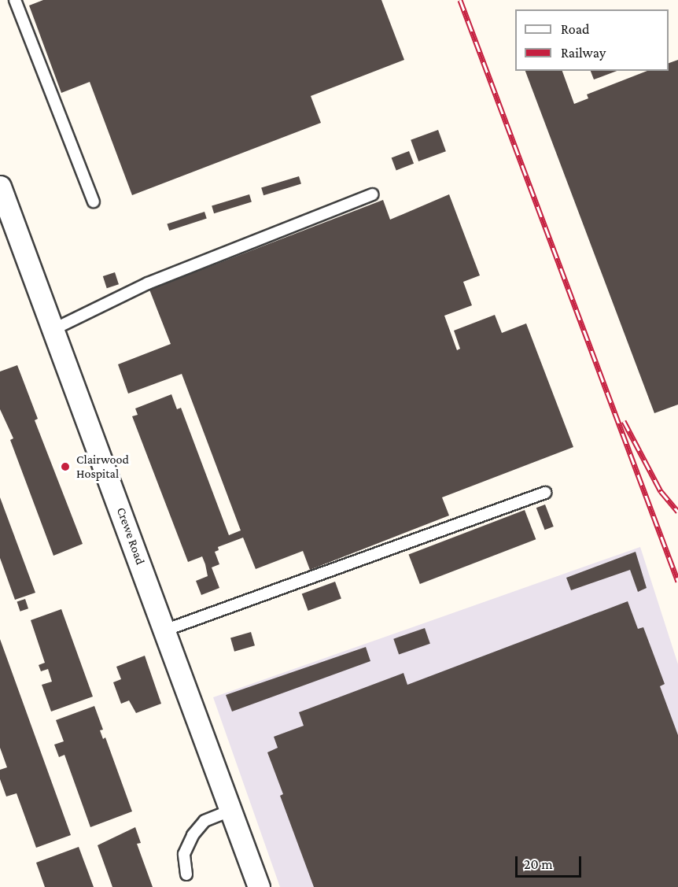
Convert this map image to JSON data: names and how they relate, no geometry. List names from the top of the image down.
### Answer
{
  "streets": {
    "street": ["Crewe Road"]
  },
  "places": ["Clairwood Hospital"],
  "legend": ["Road", "Railway"],
  "scale_bar": "20 m"
}
